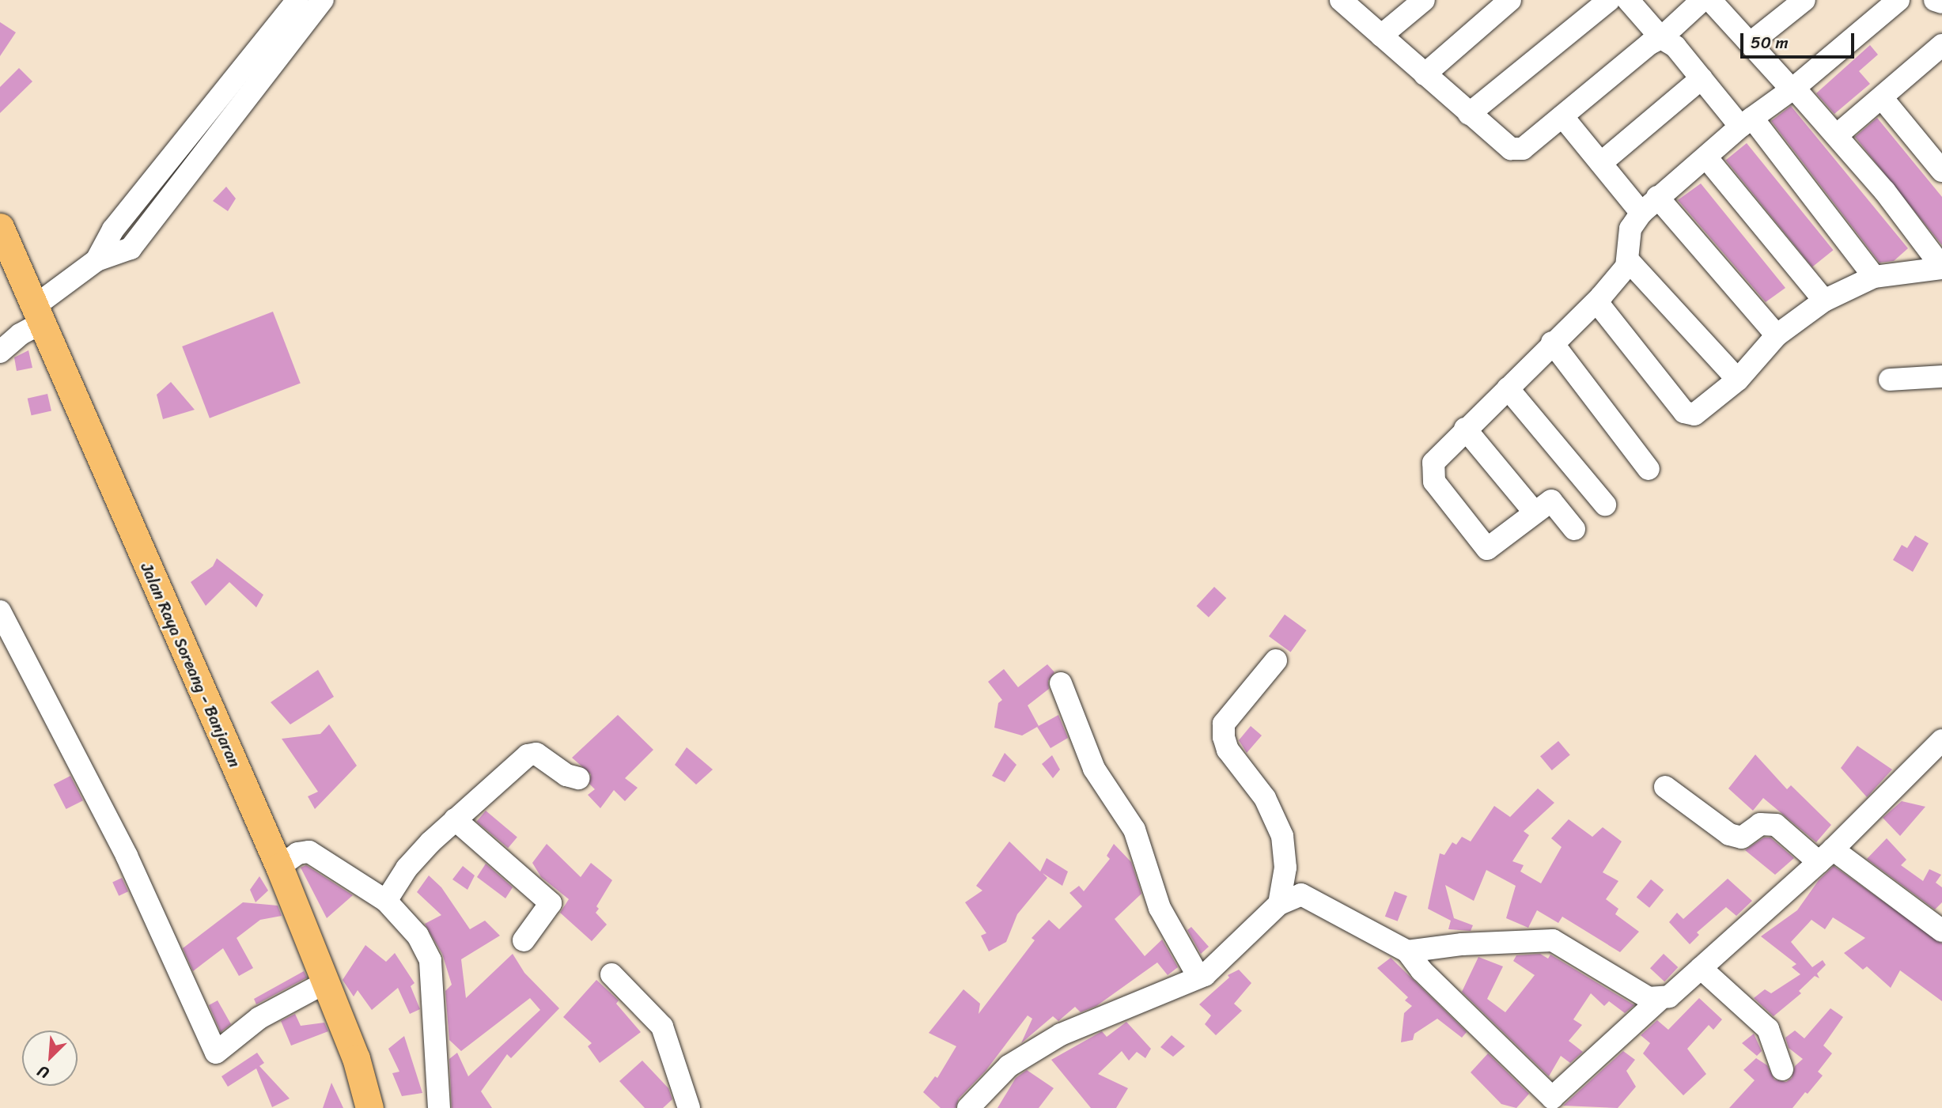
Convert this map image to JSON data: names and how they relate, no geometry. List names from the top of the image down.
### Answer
{
  "streets": {
    "main road": ["Jalan Raya Soreang - Banjaran"]
  },
  "scale_bar": "50 m",
  "north": "bottom left"
}
